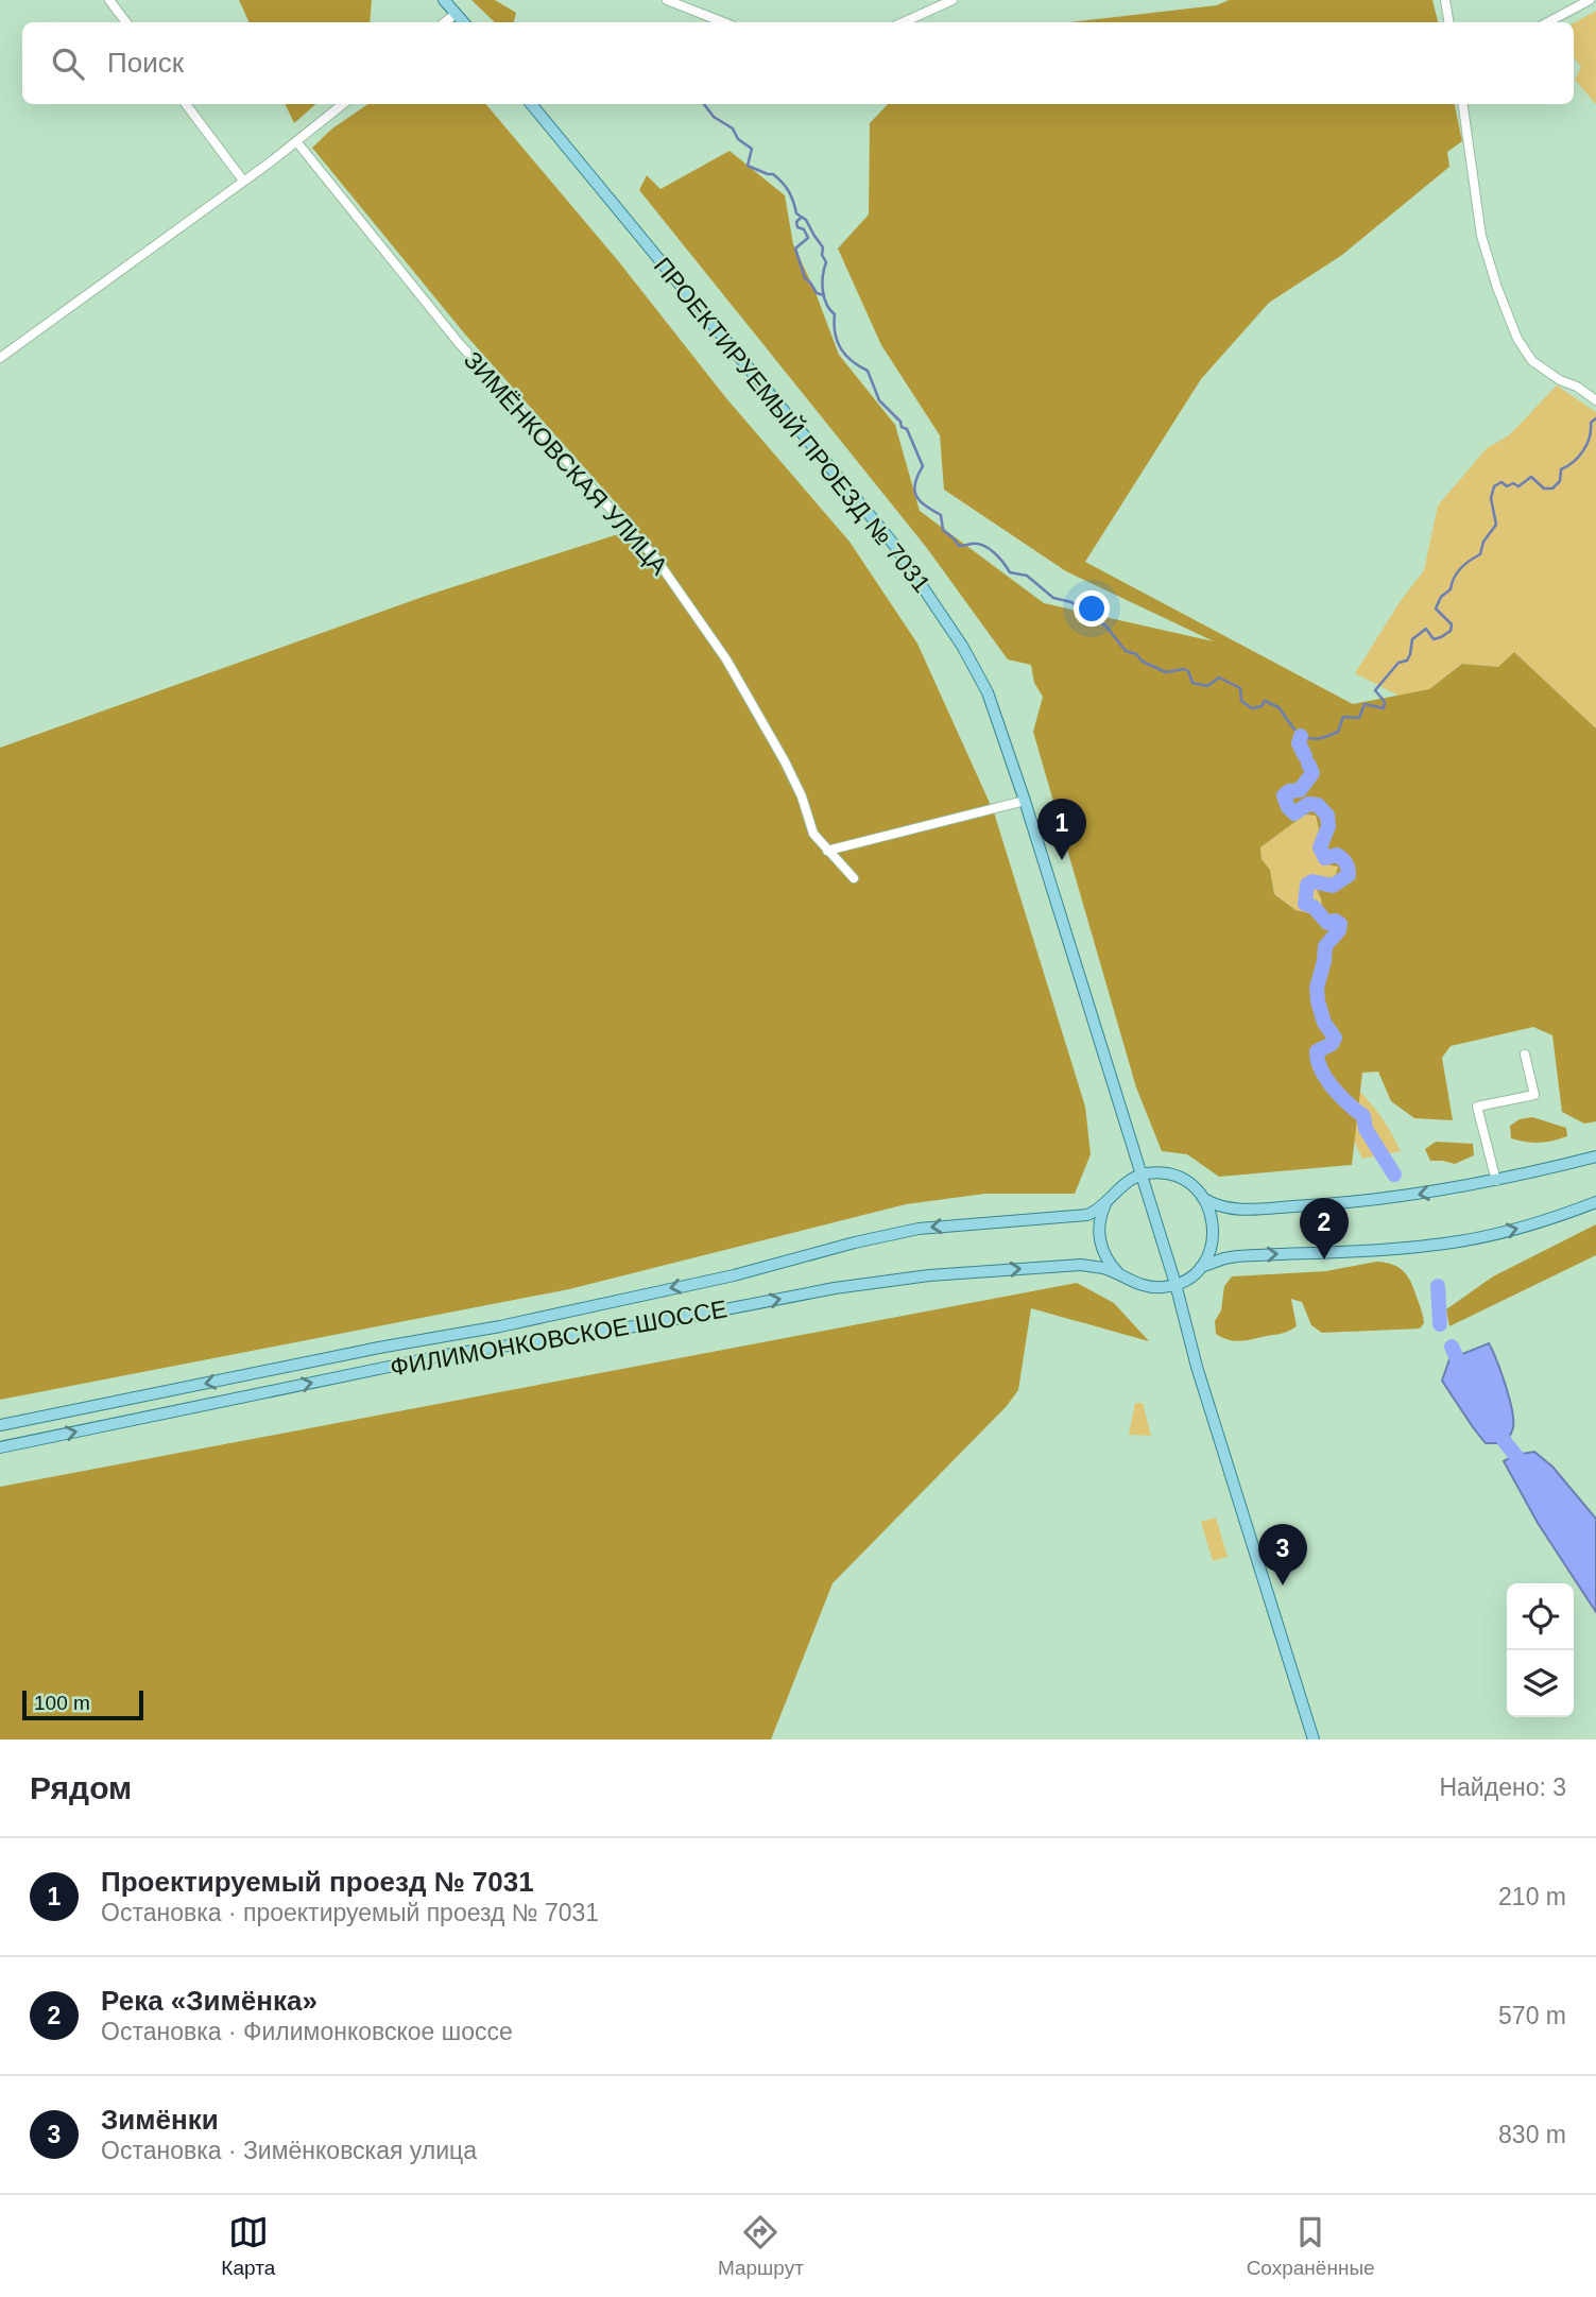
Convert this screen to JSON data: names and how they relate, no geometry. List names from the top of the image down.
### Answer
{
  "streets": {
    "main road": ["ПРОЕКТИРУЕМЫЙ ПРОЕЗД № 7031", "ФИЛИМОНКОВСКОЕ ШОССЕ"],
    "street": ["ЗИМЁНКОВСКАЯ УЛИЦА"]
  },
  "crossings": [
    ["ПРОЕКТИРУЕМЫЙ ПРОЕЗД № 7031", "ФИЛИМОНКОВСКОЕ ШОССЕ"]
  ],
  "scale_bar": "100 m",
  "page": {
    "search": "Поиск",
    "pins": ["1", "2", "3"],
    "scale": "100 m",
    "heading": ["Рядом", "Найдено: 3"],
    "list": [
      {
        "mark": "1",
        "name": "Проектируемый проезд № 7031",
        "note": "Остановка · проектируемый проезд № 7031",
        "value": "210 m"
      },
      {
        "mark": "2",
        "name": "Река «Зимёнка»",
        "note": "Остановка · Филимонковское шоссе",
        "value": "570 m"
      },
      {
        "mark": "3",
        "name": "Зимёнки",
        "note": "Остановка · Зимёнковская улица",
        "value": "830 m"
      }
    ],
    "nav": ["Карта", "Маршрут", "Сохранённые"]
  }
}
